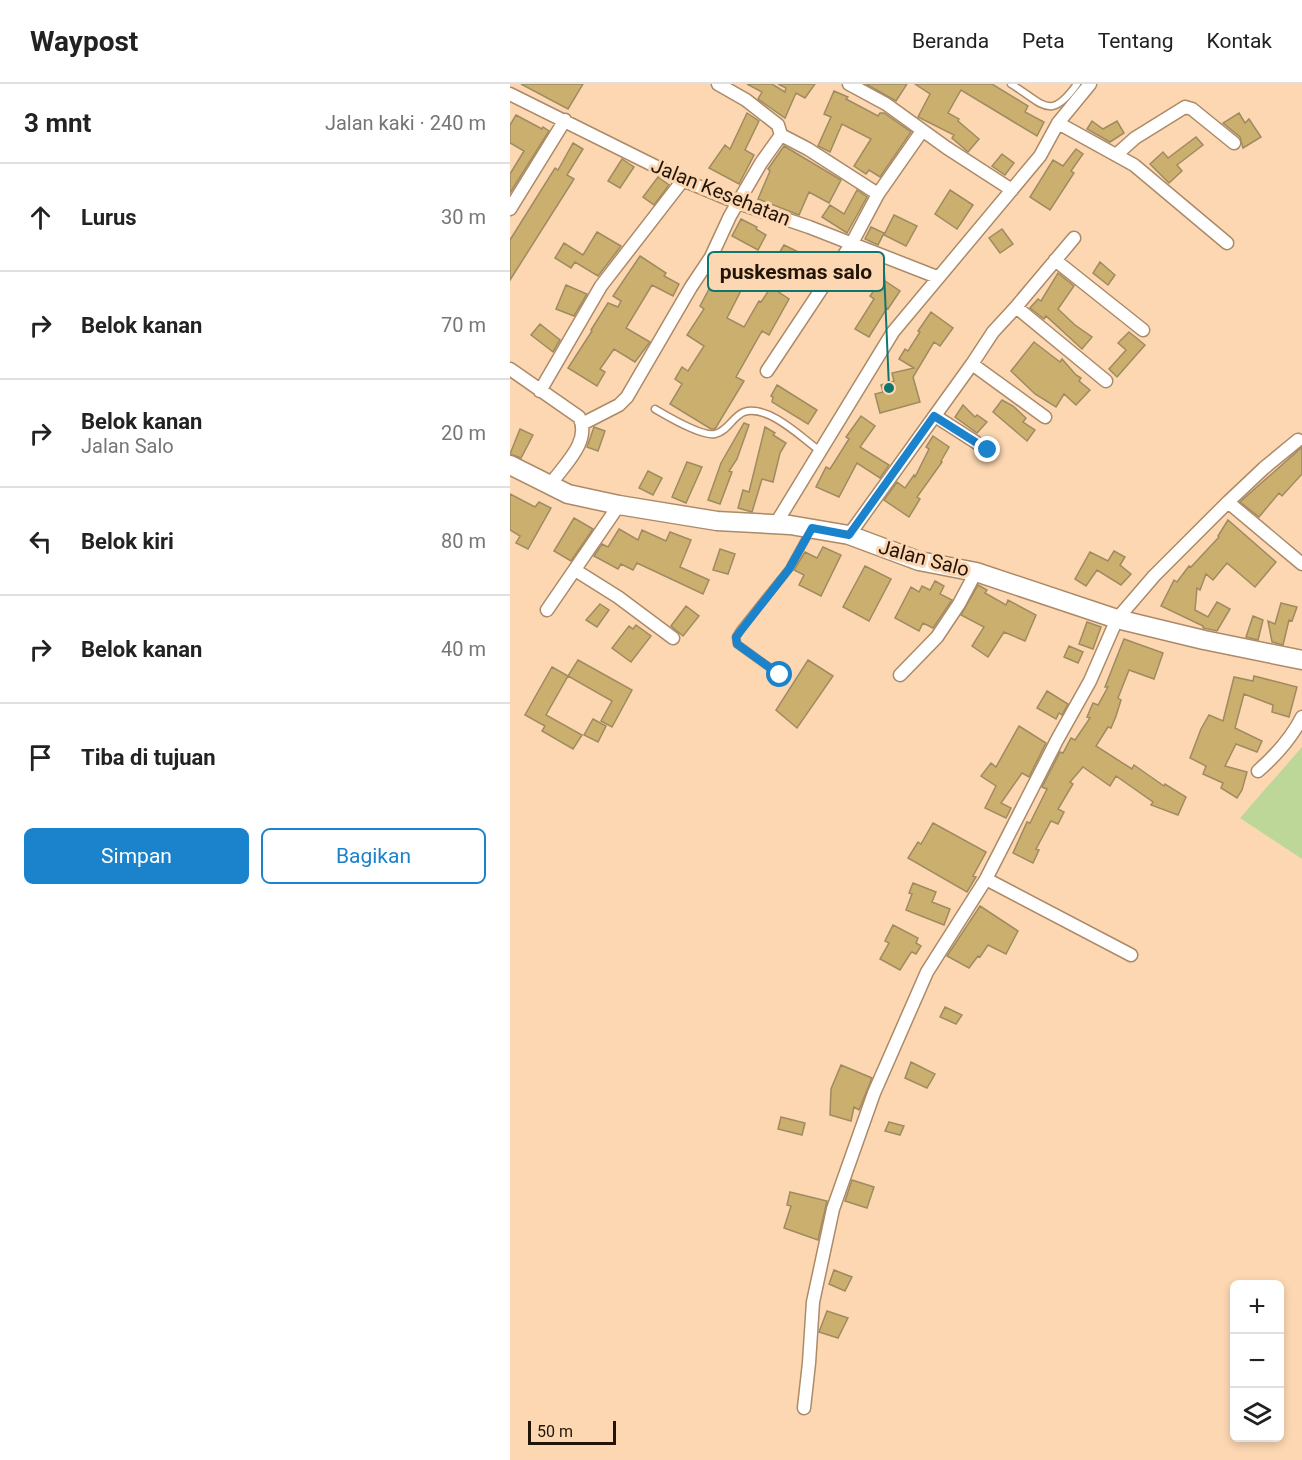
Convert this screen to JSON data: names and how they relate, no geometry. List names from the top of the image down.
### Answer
{
  "streets": {
    "street": ["Jalan Kesehatan", "Jalan Salo"]
  },
  "places": ["puskesmas salo"],
  "scale_bar": "50 m",
  "page": {
    "header": "Waypost",
    "nav": [
      "Beranda",
      "Peta",
      "Tentang",
      "Kontak"
    ],
    "heading": ["3 mnt", "Jalan kaki · 240 m"],
    "list": [
      ["Lurus", "30 m"],
      ["Belok kanan", "70 m"],
      ["Belok kanan", "Jalan Salo", "20 m"],
      ["Belok kiri", "80 m"],
      ["Belok kanan", "40 m"],
      "Tiba di tujuan"
    ],
    "buttons": ["Simpan", "Bagikan"],
    "map_buttons": ["+", "−"],
    "scale": "50 m"
  }
}
